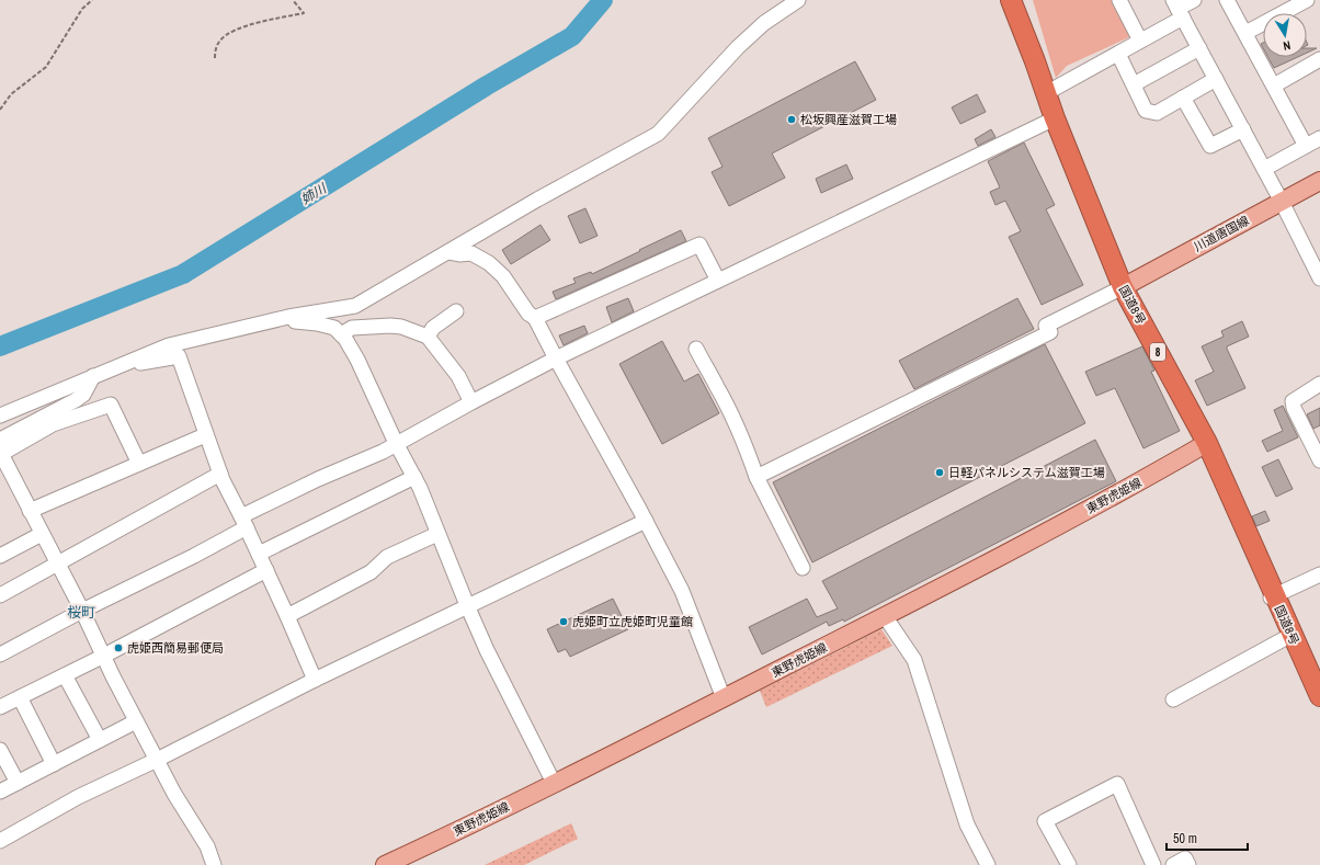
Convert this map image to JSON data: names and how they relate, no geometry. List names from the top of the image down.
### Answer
{
  "streets": {
    "highway": ["国道8号", "8"],
    "main road": ["川道唐国線", "東野虎姫線"]
  },
  "crossings": [
    ["川道唐国線", "国道8号"],
    ["国道8号", "東野虎姫線"]
  ],
  "districts": ["桜町"],
  "water": ["姉川"],
  "places": [
    "松坂興産滋賀工場",
    "日軽パネルシステム滋賀工場",
    "虎姫町立虎姫町児童館",
    "虎姫西簡易郵便局"
  ],
  "scale_bar": "50 m",
  "north": "bottom"
}
